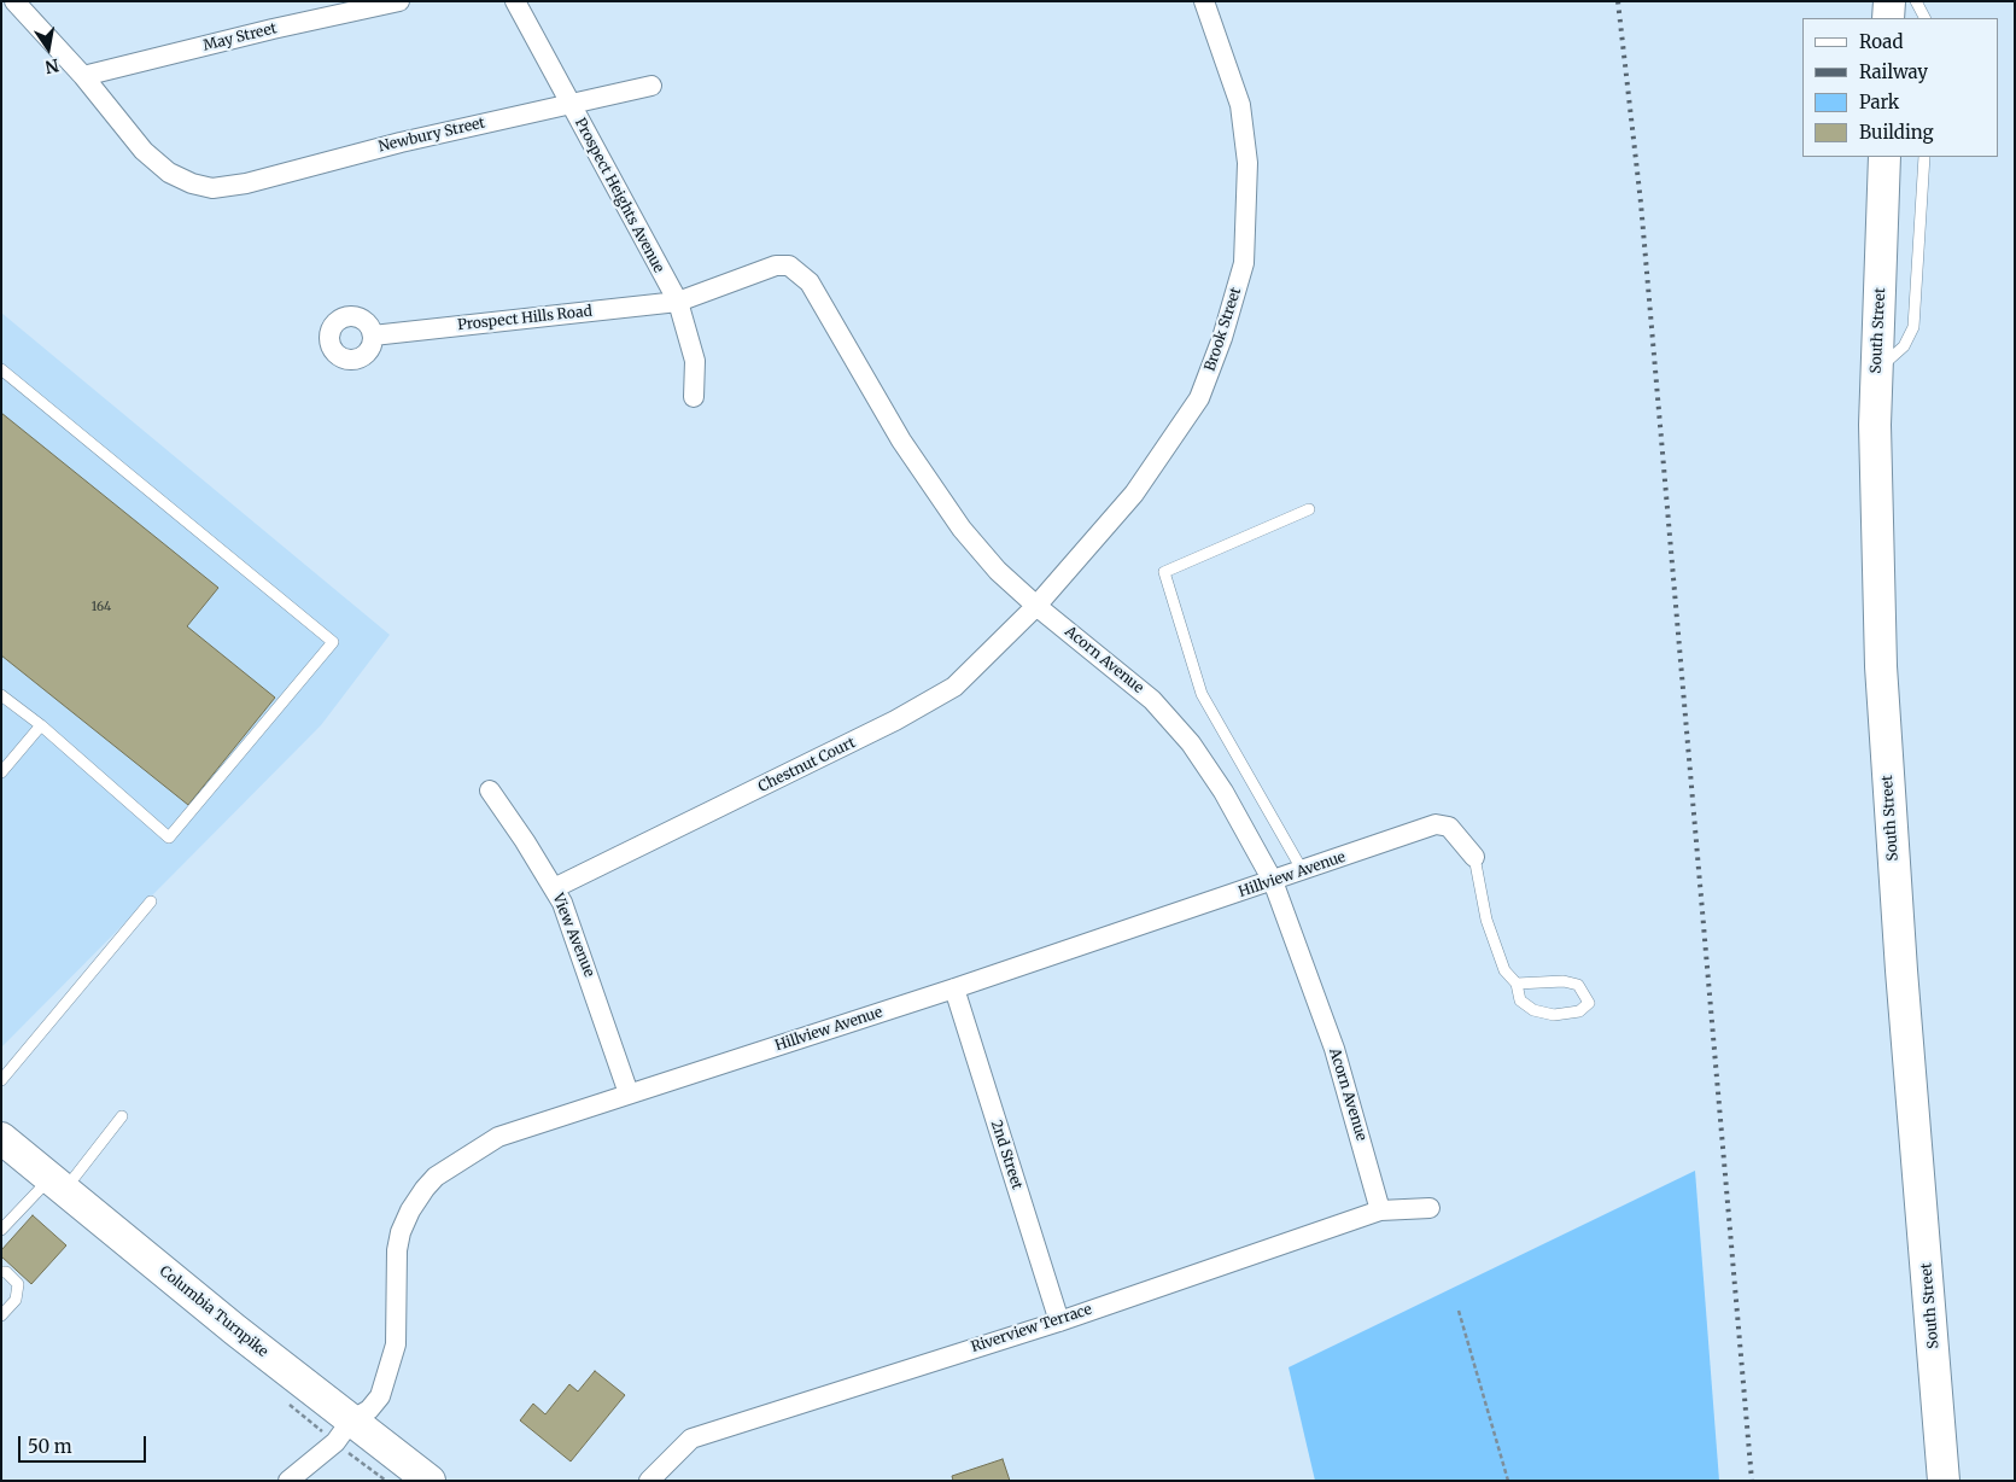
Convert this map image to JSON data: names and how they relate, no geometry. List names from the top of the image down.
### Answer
{
  "streets": {
    "main road": ["South Street", "Columbia Turnpike"],
    "street": [
      "May Street",
      "Newbury Street",
      "Prospect Heights Avenue",
      "Prospect Hills Road",
      "Brook Street",
      "Acorn Avenue",
      "Chestnut Court",
      "Hillview Avenue",
      "View Avenue",
      "2nd Street",
      "Riverview Terrace"
    ]
  },
  "crossings": [
    ["May Street", "Newbury Street"],
    ["Newbury Street", "Prospect Heights Avenue"],
    ["Prospect Heights Avenue", "Prospect Hills Road"],
    ["Prospect Heights Avenue", "Acorn Avenue"],
    ["Prospect Hills Road", "Acorn Avenue"],
    ["Brook Street", "Acorn Avenue"],
    ["Brook Street", "Chestnut Court"],
    ["Acorn Avenue", "Chestnut Court"],
    ["Acorn Avenue", "Hillview Avenue"],
    ["Acorn Avenue", "Riverview Terrace"],
    ["Chestnut Court", "View Avenue"],
    ["Hillview Avenue", "View Avenue"],
    ["Hillview Avenue", "2nd Street"],
    ["Hillview Avenue", "Columbia Turnpike"],
    ["2nd Street", "Riverview Terrace"]
  ],
  "house_numbers": ["164"],
  "legend": [
    "Road",
    "Railway",
    "Park",
    "Building"
  ],
  "scale_bar": "50 m",
  "north": "bottom"
}
